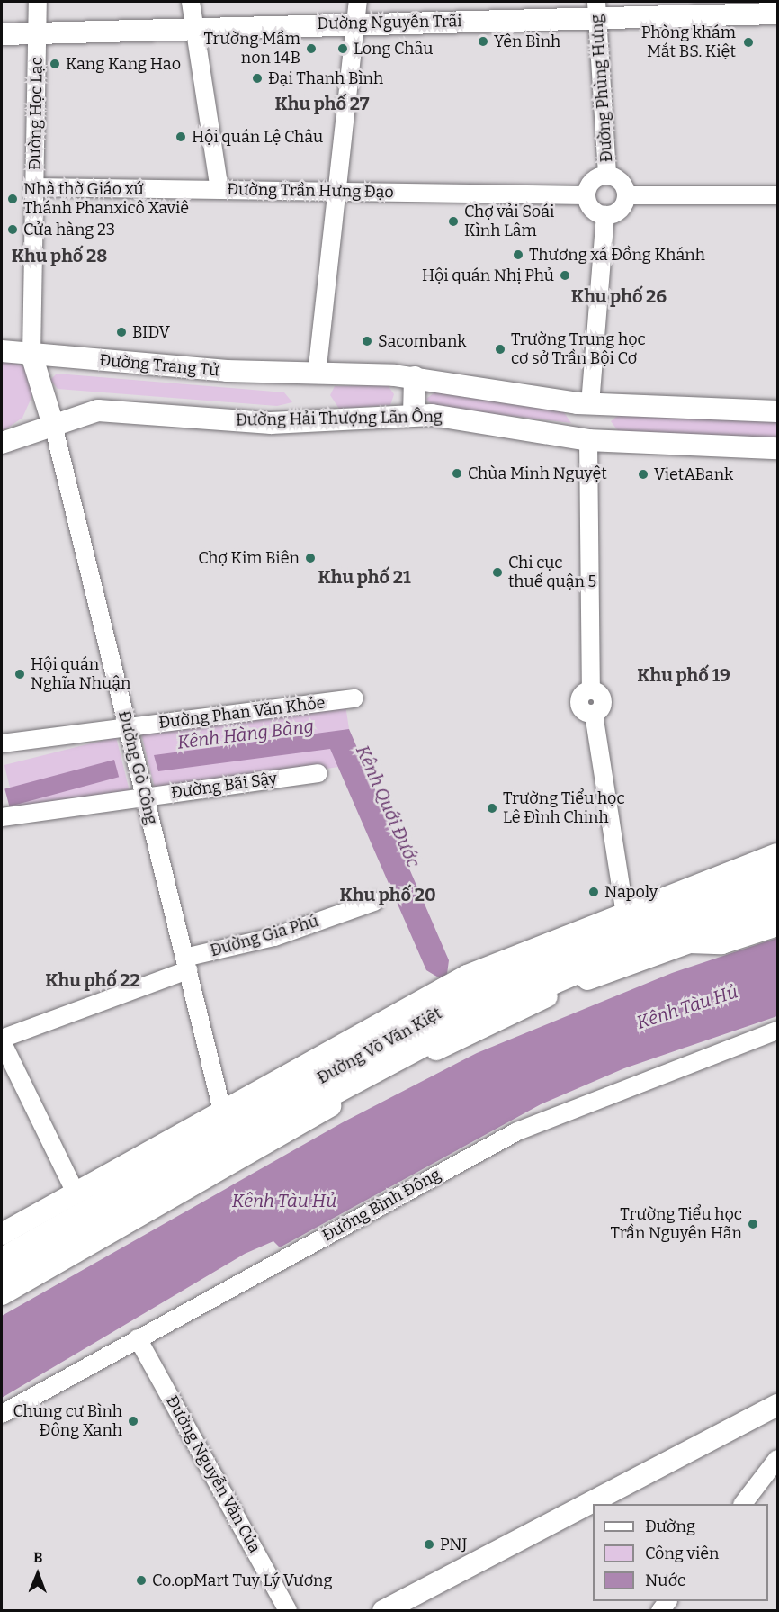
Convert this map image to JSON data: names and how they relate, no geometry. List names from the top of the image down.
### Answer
{
  "streets": {
    "highway": ["Đường Võ Văn Kiệt"],
    "main road": ["Đường Nguyễn Trãi", "Đường Trang Tử", "Đường Hải Thượng Lãn Ông"],
    "street": [
      "Đường Phùng Hưng",
      "Đường Học Lạc",
      "Đường Trần Hưng Đạo",
      "Đường Phan Văn Khỏe",
      "Đường Gò Công",
      "Đường Bãi Sậy",
      "Đường Gia Phú",
      "Đường Bình Đông",
      "Đường Nguyễn Văn Của"
    ]
  },
  "crossings": [
    ["Đường Nguyễn Trãi", "Đường Phùng Hưng"],
    ["Đường Nguyễn Trãi", "Đường Học Lạc"],
    ["Đường Phùng Hưng", "Đường Trần Hưng Đạo"],
    ["Đường Học Lạc", "Đường Trần Hưng Đạo"],
    ["Đường Học Lạc", "Đường Trang Tử"],
    ["Đường Hải Thượng Lãn Ông", "Đường Gò Công"],
    ["Đường Phan Văn Khỏe", "Đường Gò Công"],
    ["Đường Gò Công", "Đường Bãi Sậy"],
    ["Đường Gò Công", "Đường Gia Phú"],
    ["Đường Gò Công", "Đường Võ Văn Kiệt"],
    ["Đường Bình Đông", "Đường Nguyễn Văn Của"]
  ],
  "districts": [
    "Khu phố 27",
    "Khu phố 28",
    "Khu phố 26",
    "Khu phố 21",
    "Khu phố 19",
    "Khu phố 20",
    "Khu phố 22"
  ],
  "water": ["Kênh Hàng Bàng", "Kênh Quới Đước", "Kênh Tàu Hủ"],
  "places": [
    "Yên Bình",
    "Phòng khám Mắt BS. Kiệt",
    "Trường Mầm non 14B",
    "Long Châu",
    "Kang Kang Hao",
    "Đại Thanh Bình",
    "Hội quán Lệ Châu",
    "Nhà thờ Giáo xứ Thánh Phanxicô Xaviê",
    "Chợ vải Soái Kình Lâm",
    "Cửa hàng 23",
    "Thương xá Đồng Khánh",
    "Hội quán Nhị Phủ",
    "BIDV",
    "Sacombank",
    "Trường Trung học cơ sở Trần Bội Cơ",
    "Chùa Minh Nguyệt",
    "VietABank",
    "Chợ Kim Biên",
    "Chi cục thuế quận 5",
    "Hội quán Nghĩa Nhuận",
    "Trường Tiểu học Lê Đình Chinh",
    "Napoly",
    "Trường Tiểu học Trần Nguyên Hãn",
    "Chung cư Bình Đông Xanh",
    "PNJ",
    "Co.opMart Tuy Lý Vương"
  ],
  "legend": ["Đường", "Công viên", "Nước"],
  "north": "top"
}
